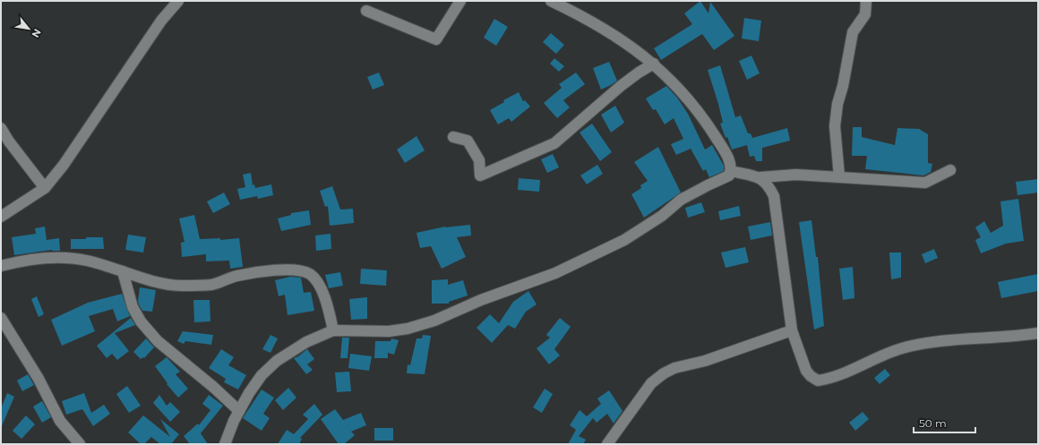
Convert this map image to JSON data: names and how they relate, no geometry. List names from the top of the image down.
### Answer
{
  "scale_bar": "50 m",
  "north": "bottom right"
}
